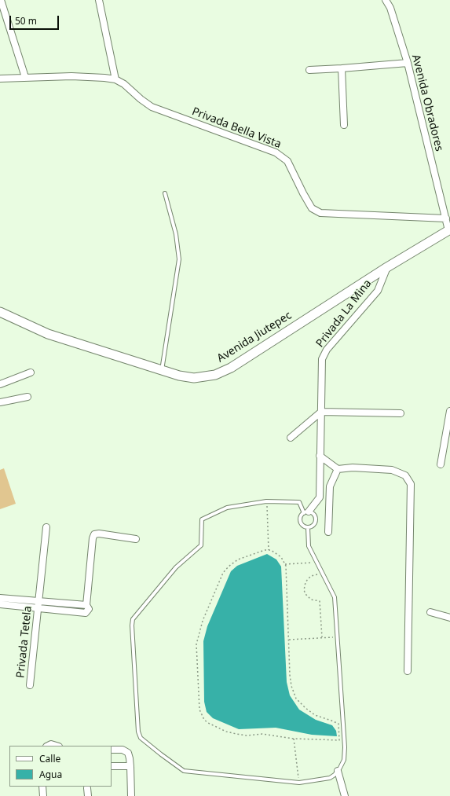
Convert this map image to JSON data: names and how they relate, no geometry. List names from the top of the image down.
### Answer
{
  "streets": {
    "main road": ["Avenida Jiutepec"],
    "street": [
      "Avenida Obradores",
      "Privada Bella Vista",
      "Privada La Mina",
      "Privada Tetela"
    ]
  },
  "crossings": [
    ["Avenida Obradores", "Privada Bella Vista"],
    ["Avenida Obradores", "Avenida Jiutepec"],
    ["Privada La Mina", "Avenida Jiutepec"]
  ],
  "legend": ["Calle", "Agua"],
  "scale_bar": "50 m"
}
